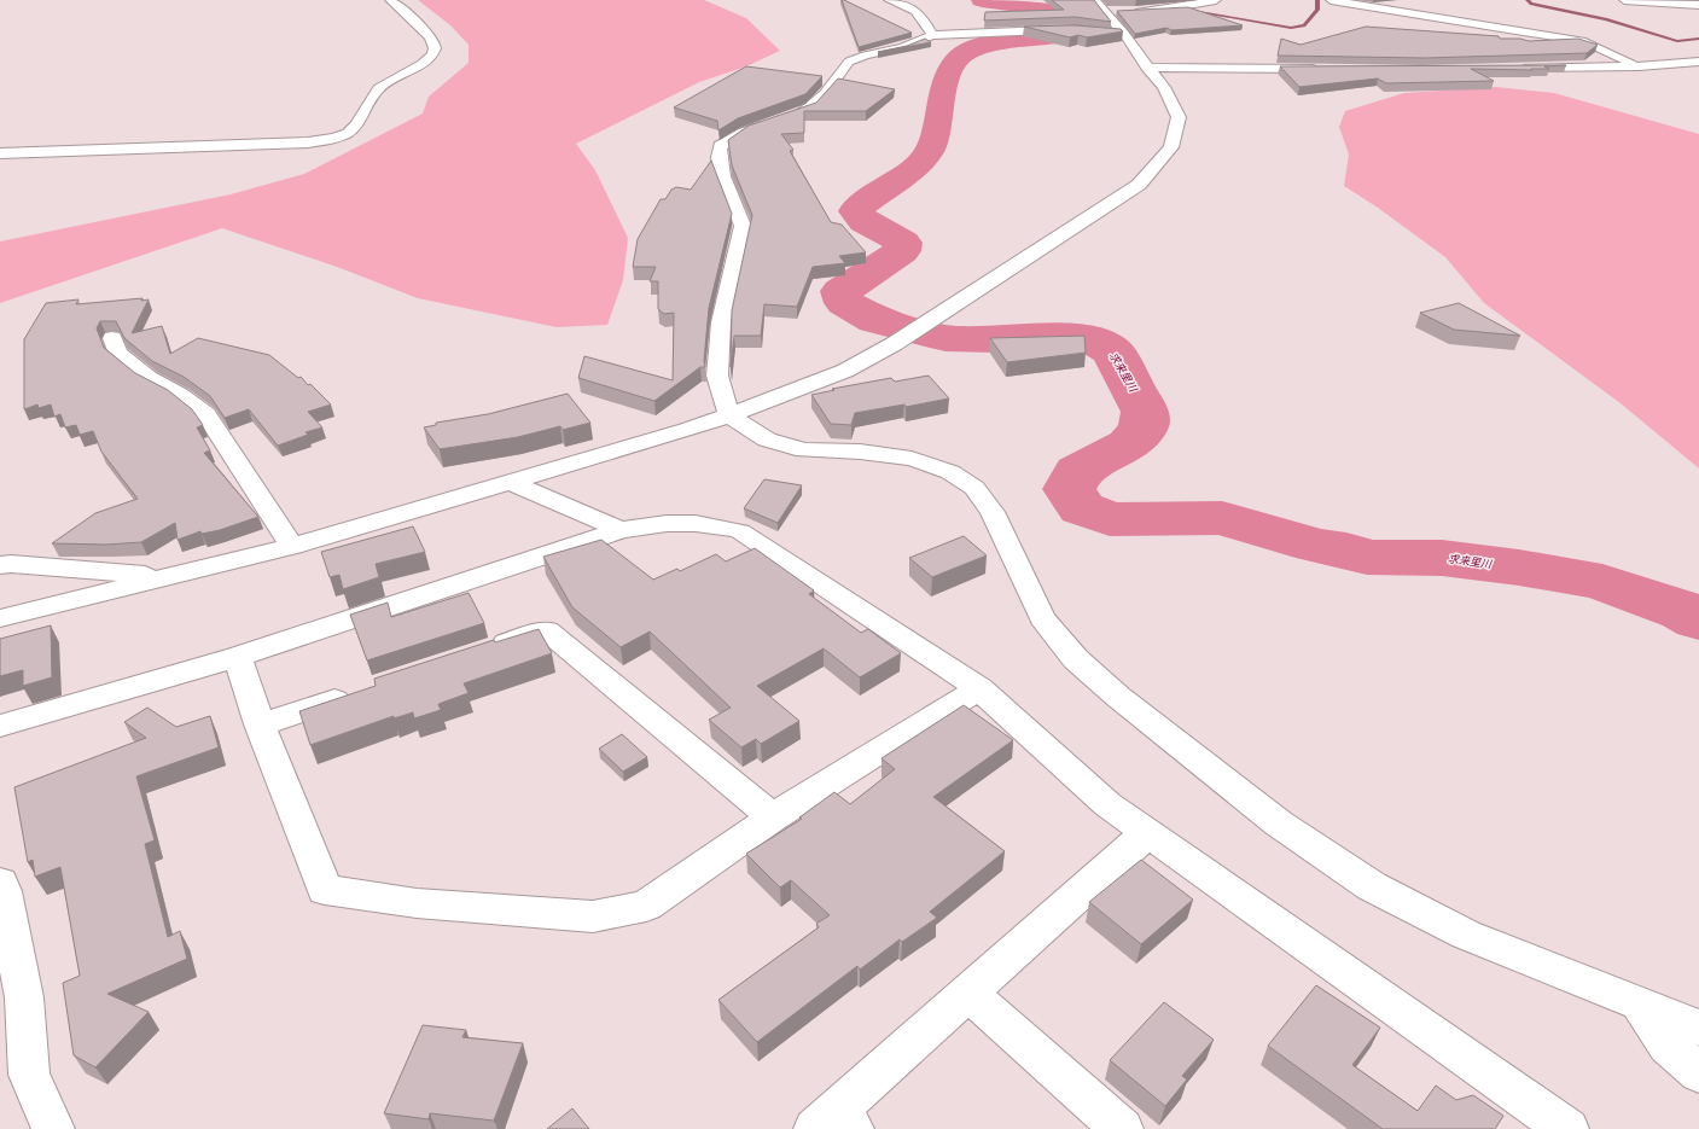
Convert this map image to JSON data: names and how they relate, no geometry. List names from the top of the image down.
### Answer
{
  "water": ["求来里川"]
}
